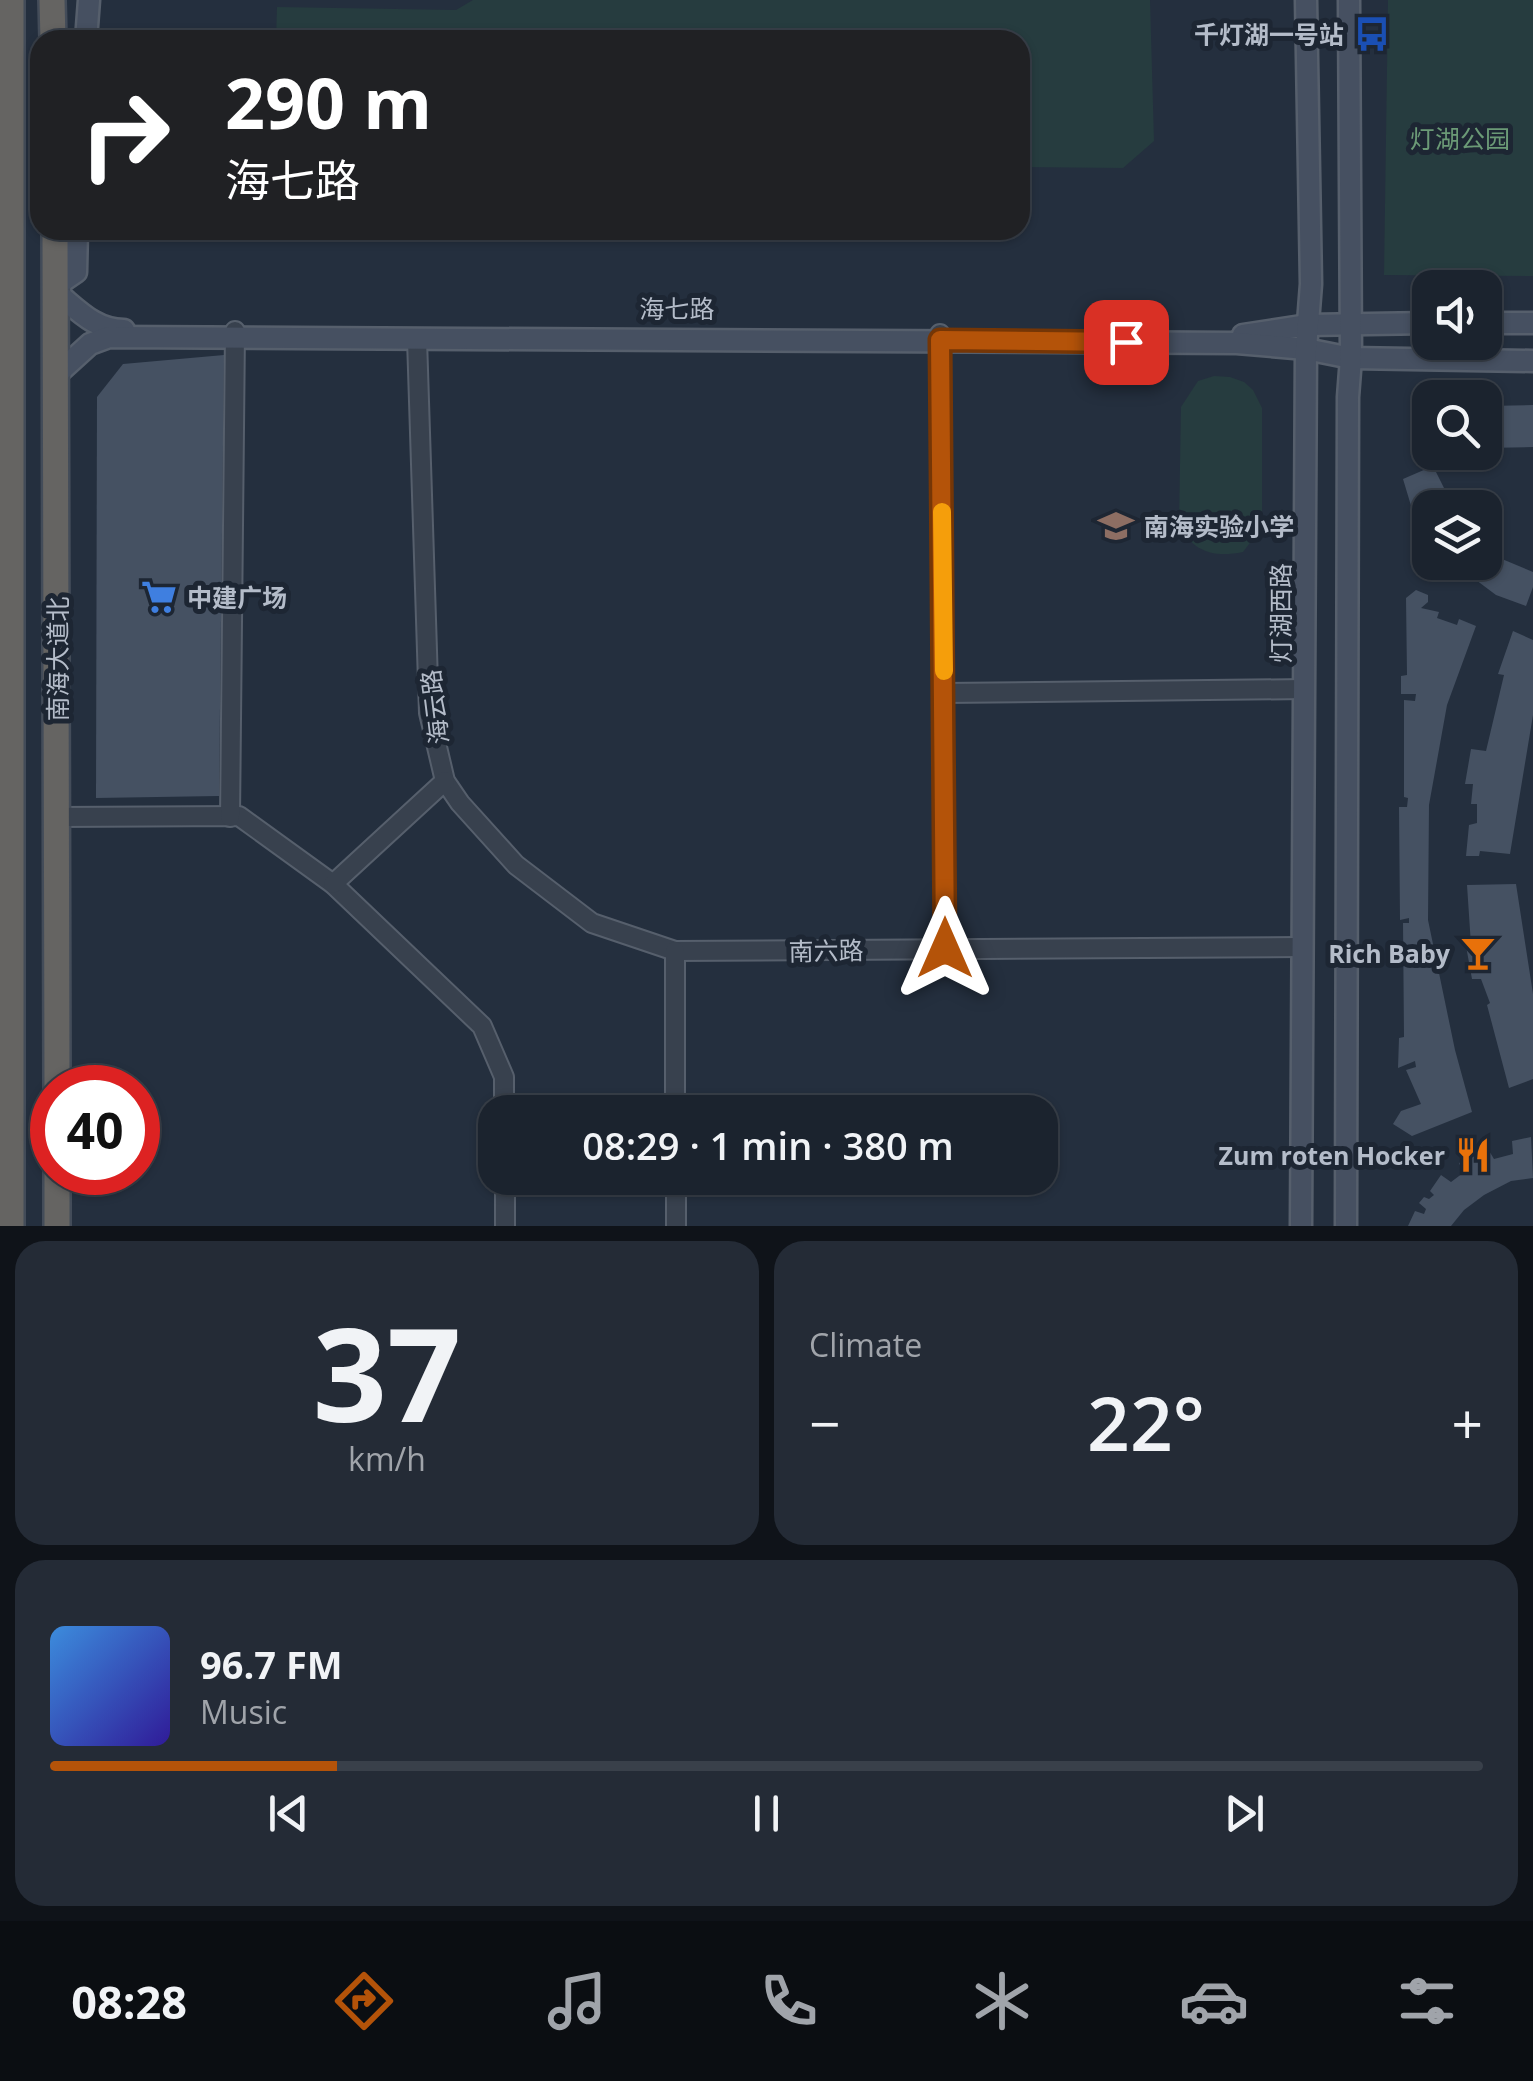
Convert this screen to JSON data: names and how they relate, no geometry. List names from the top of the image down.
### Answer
{
  "streets": {
    "highway": ["南海大道北"],
    "main road": ["海七路", "灯湖西路"],
    "street": ["海云路", "南六路"]
  },
  "crossings": [
    ["海七路", "灯湖西路"],
    ["海七路", "南海大道北"],
    ["海七路", "海云路"],
    ["灯湖西路", "南六路"],
    ["海云路", "南六路"]
  ],
  "parks": ["灯湖公园"],
  "places": {
    "bus stop": ["千灯湖一号站"],
    "school or university": ["南海实验小学"],
    "supermarket": ["中建广场"],
    "bar": ["Rich Baby"],
    "restaurant": ["Zum roten Hocker"]
  },
  "page": {
    "turn": ["290 m", "海七路"],
    "limit": "40",
    "trip": "08:29 · 1 min · 380 m",
    "tile": [
      ["37", "km/h"],
      "Climate"
    ],
    "heat": ["−", "22°", "+"],
    "song": ["96.7 FM", "Music"],
    "tabs": "08:28"
  }
}
